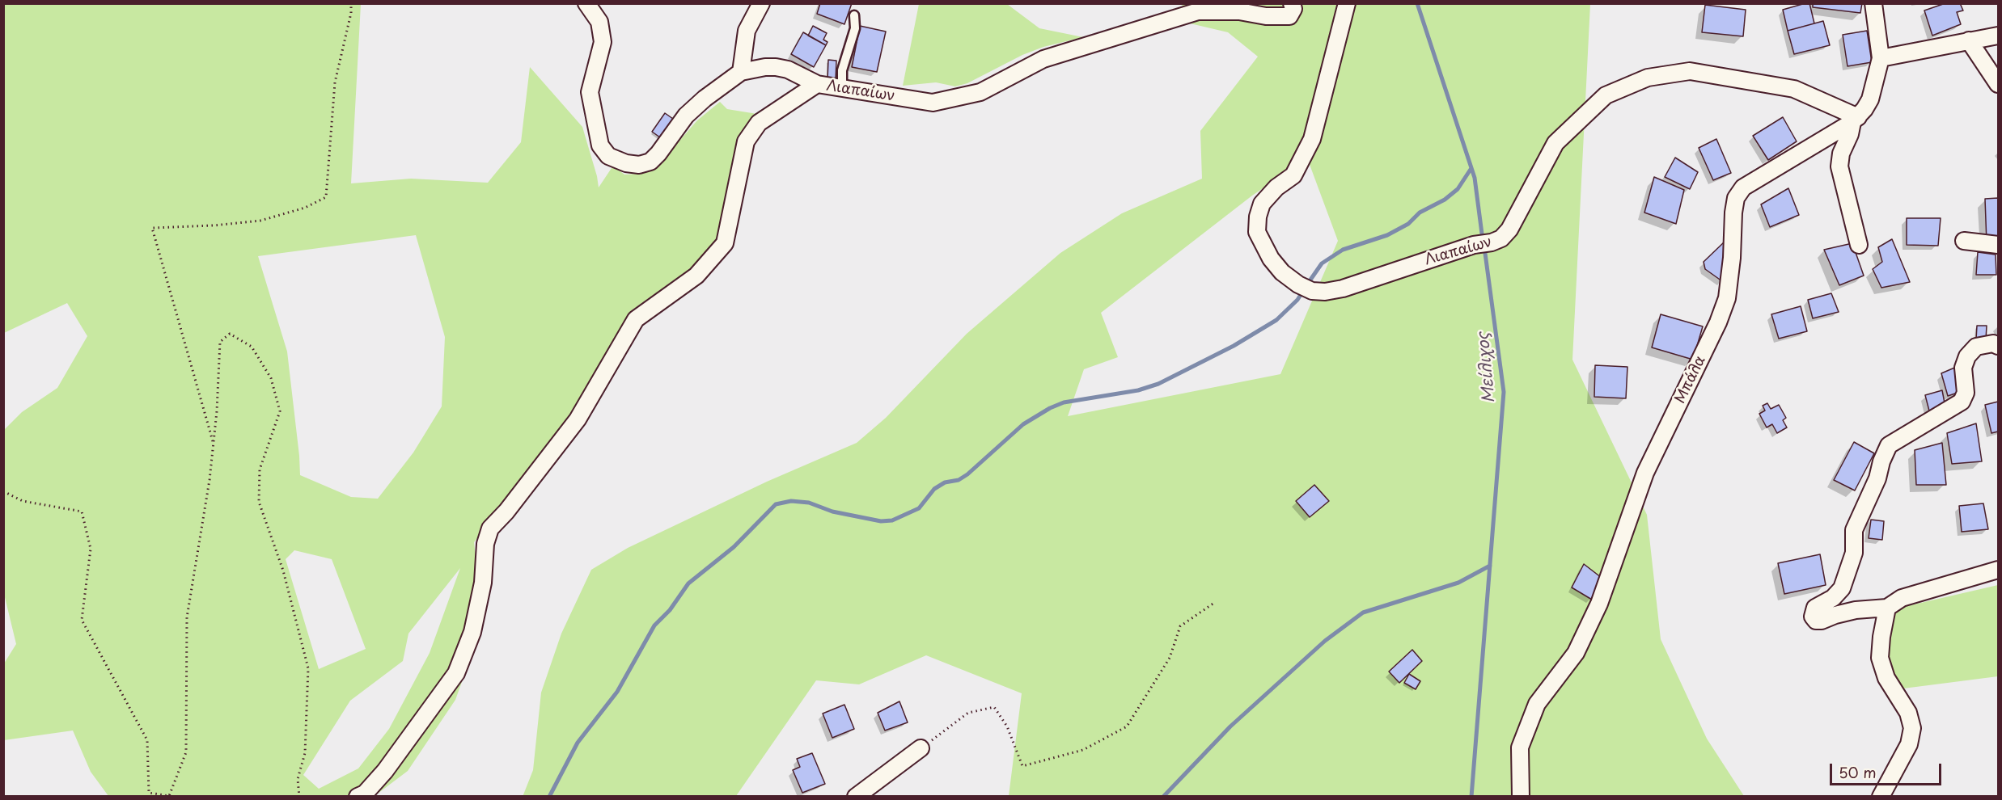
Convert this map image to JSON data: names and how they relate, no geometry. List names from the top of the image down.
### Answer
{
  "streets": {
    "street": ["Λιαπαίων", "Μπάλα"]
  },
  "crossings": [
    ["Λιαπαίων", "Μπάλα"]
  ],
  "water": ["Μείλιχος"],
  "scale_bar": "50 m"
}
